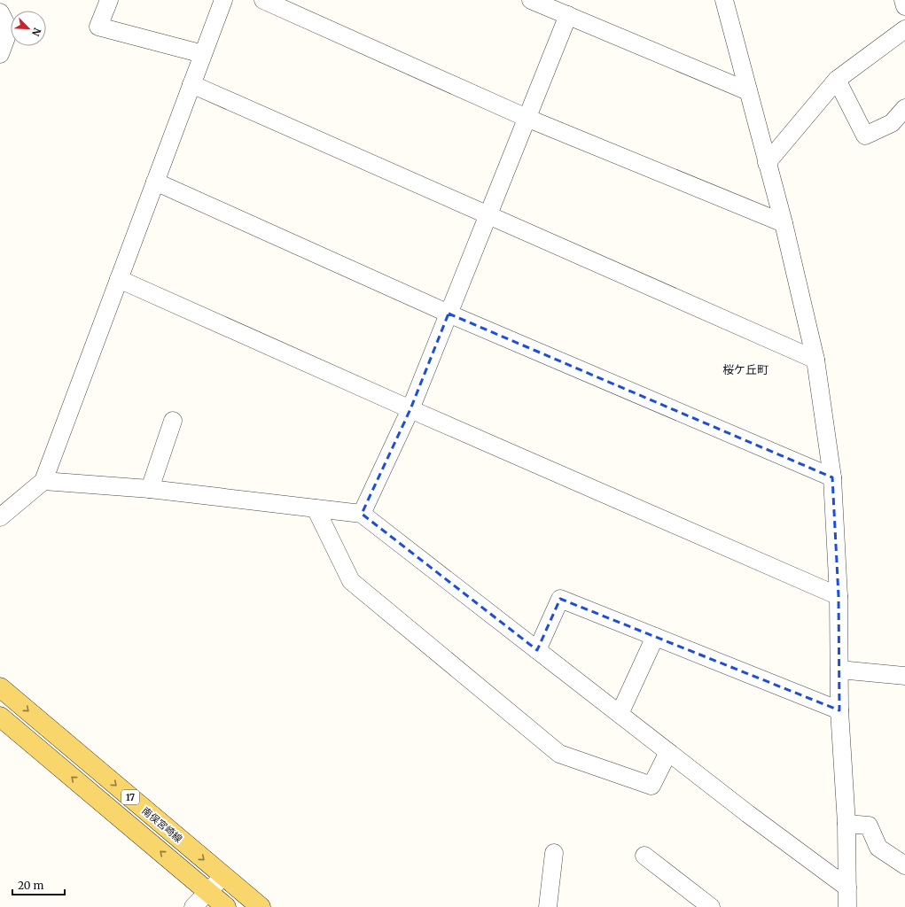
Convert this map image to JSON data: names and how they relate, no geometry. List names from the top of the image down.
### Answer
{
  "streets": {
    "main road": ["17", "南俣宮崎線"]
  },
  "districts": ["桜ケ丘町"],
  "scale_bar": "20 m",
  "north": "bottom right"
}
